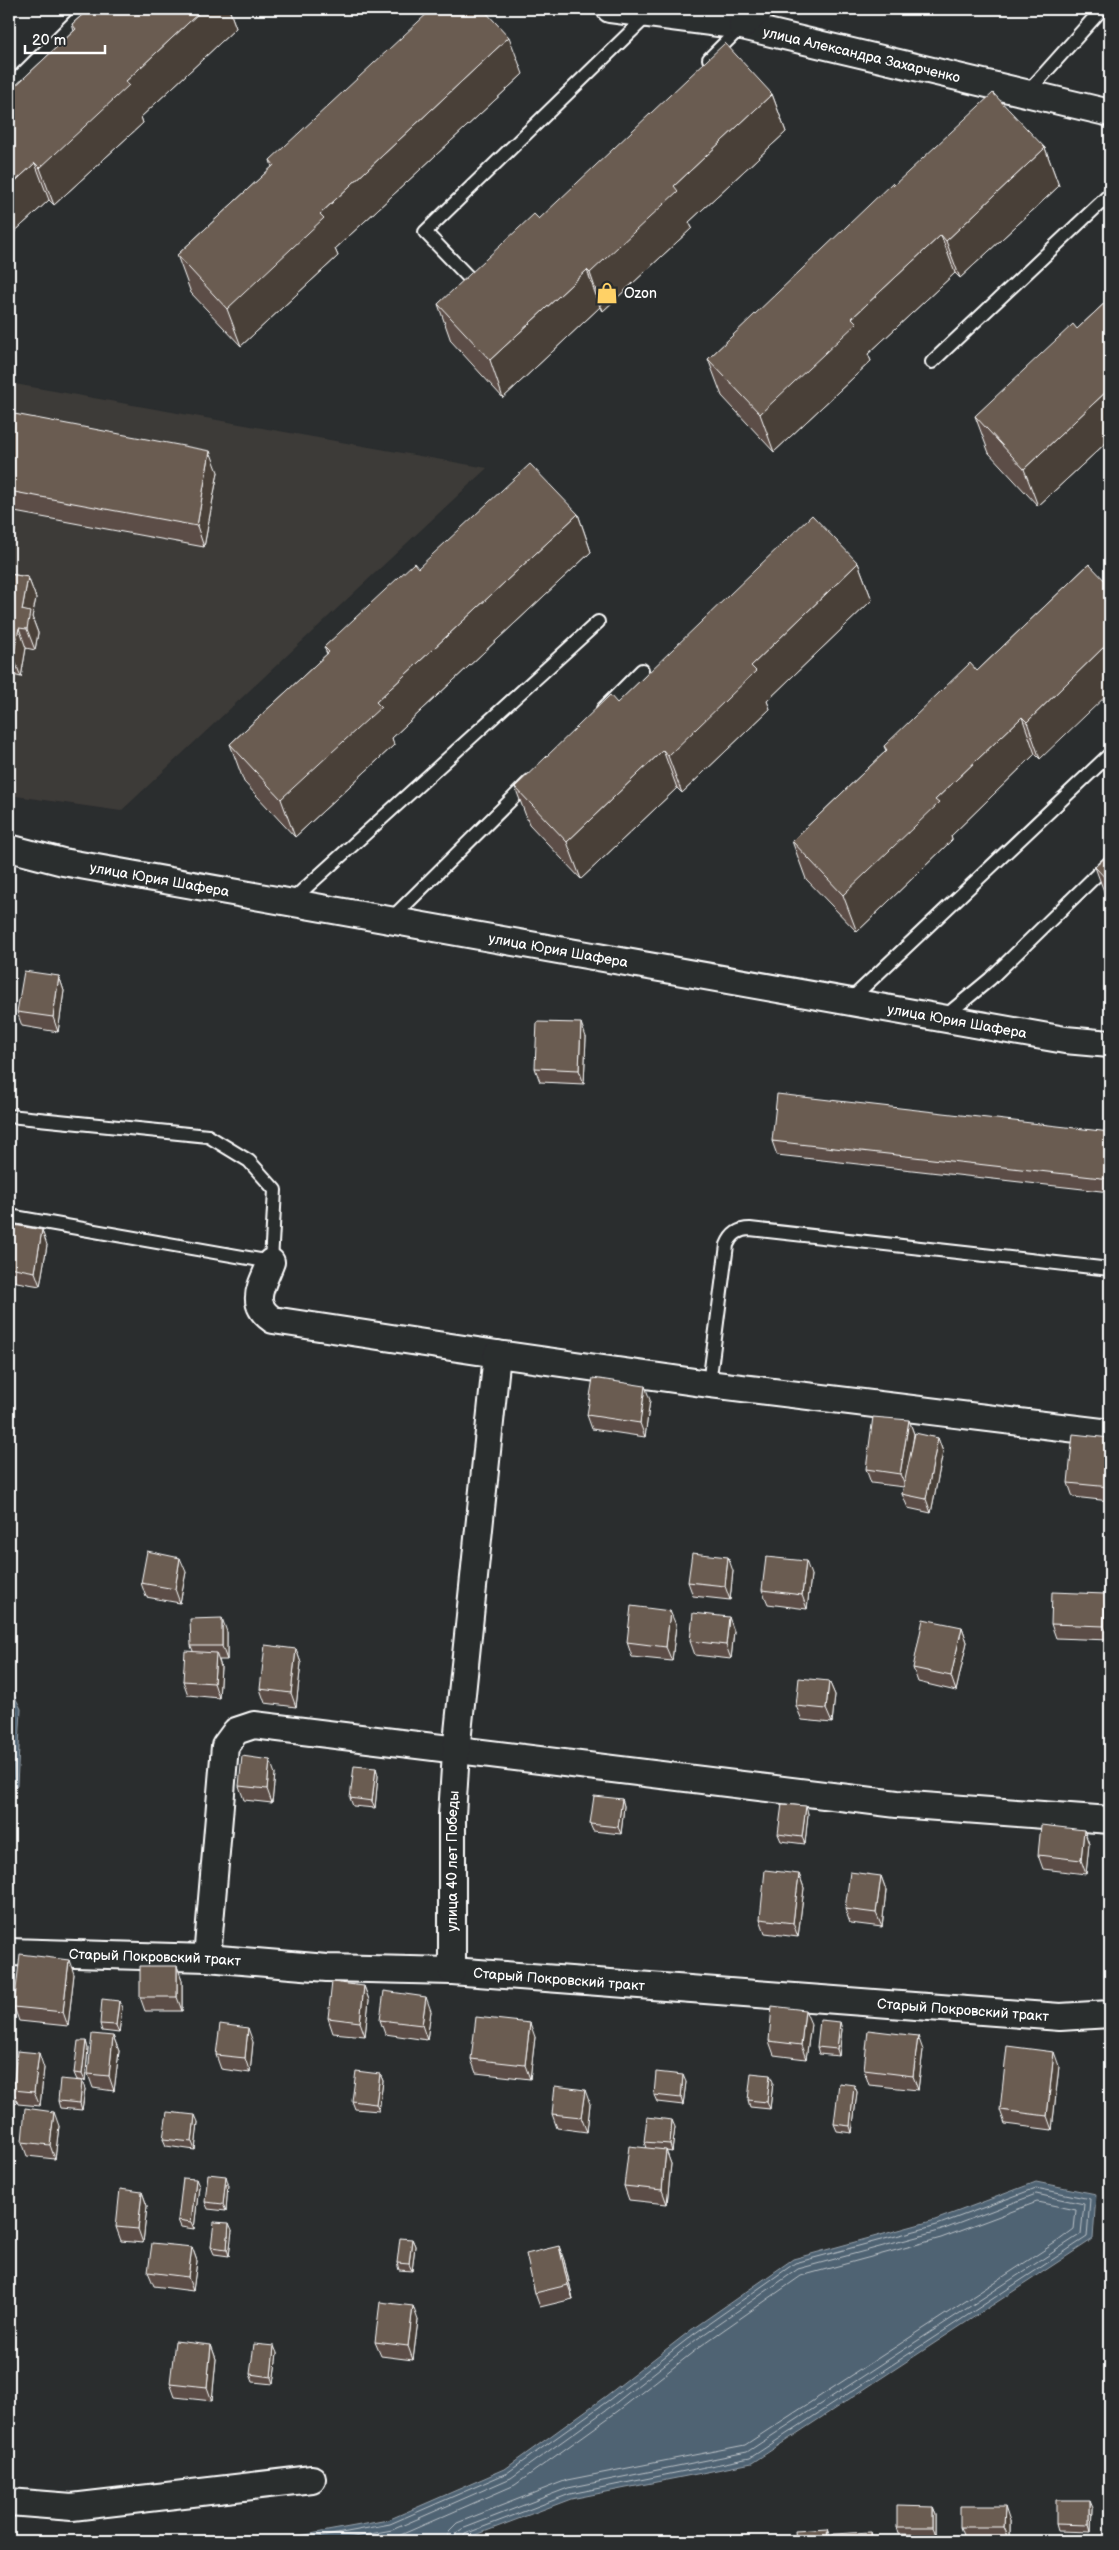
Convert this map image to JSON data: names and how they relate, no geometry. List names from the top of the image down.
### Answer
{
  "streets": {
    "street": [
      "улица Александра Захарченко",
      "улица Юрия Шафера",
      "улица 40 лет Победы",
      "Старый Покровский тракт"
    ]
  },
  "crossings": [
    ["улица 40 лет Победы", "Старый Покровский тракт"]
  ],
  "places": {
    "shop": ["Ozon"]
  },
  "scale_bar": "20 m"
}
